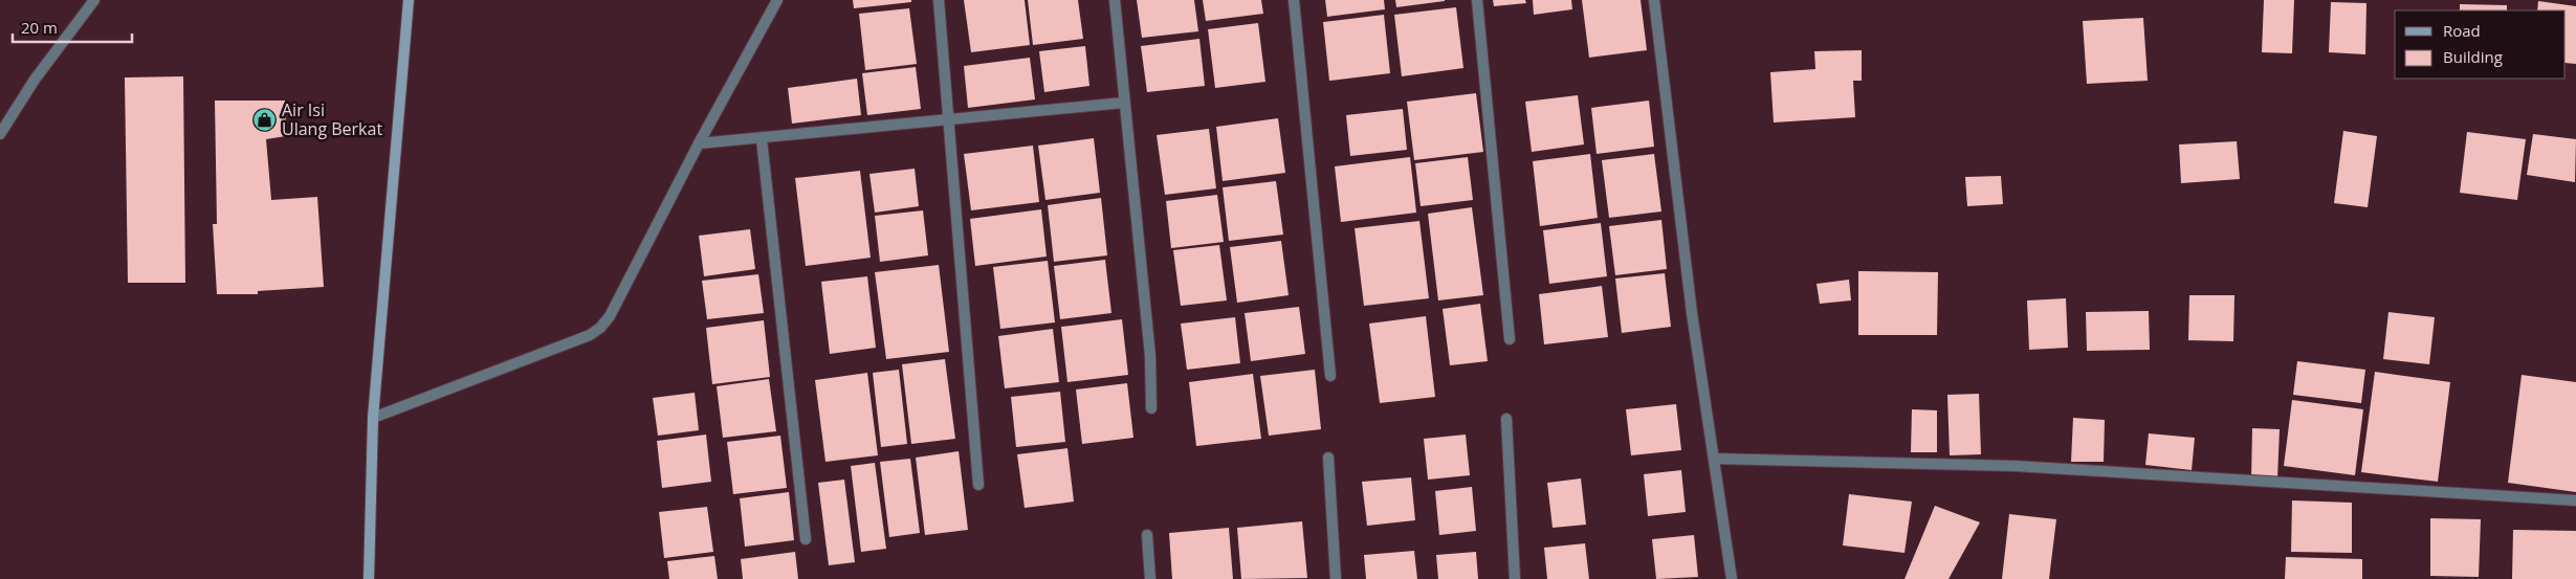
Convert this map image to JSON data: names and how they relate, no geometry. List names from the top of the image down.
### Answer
{
  "places": {
    "shop": ["Air Isi Ulang Berkat"]
  },
  "legend": ["Road", "Building"],
  "scale_bar": "20 m"
}
